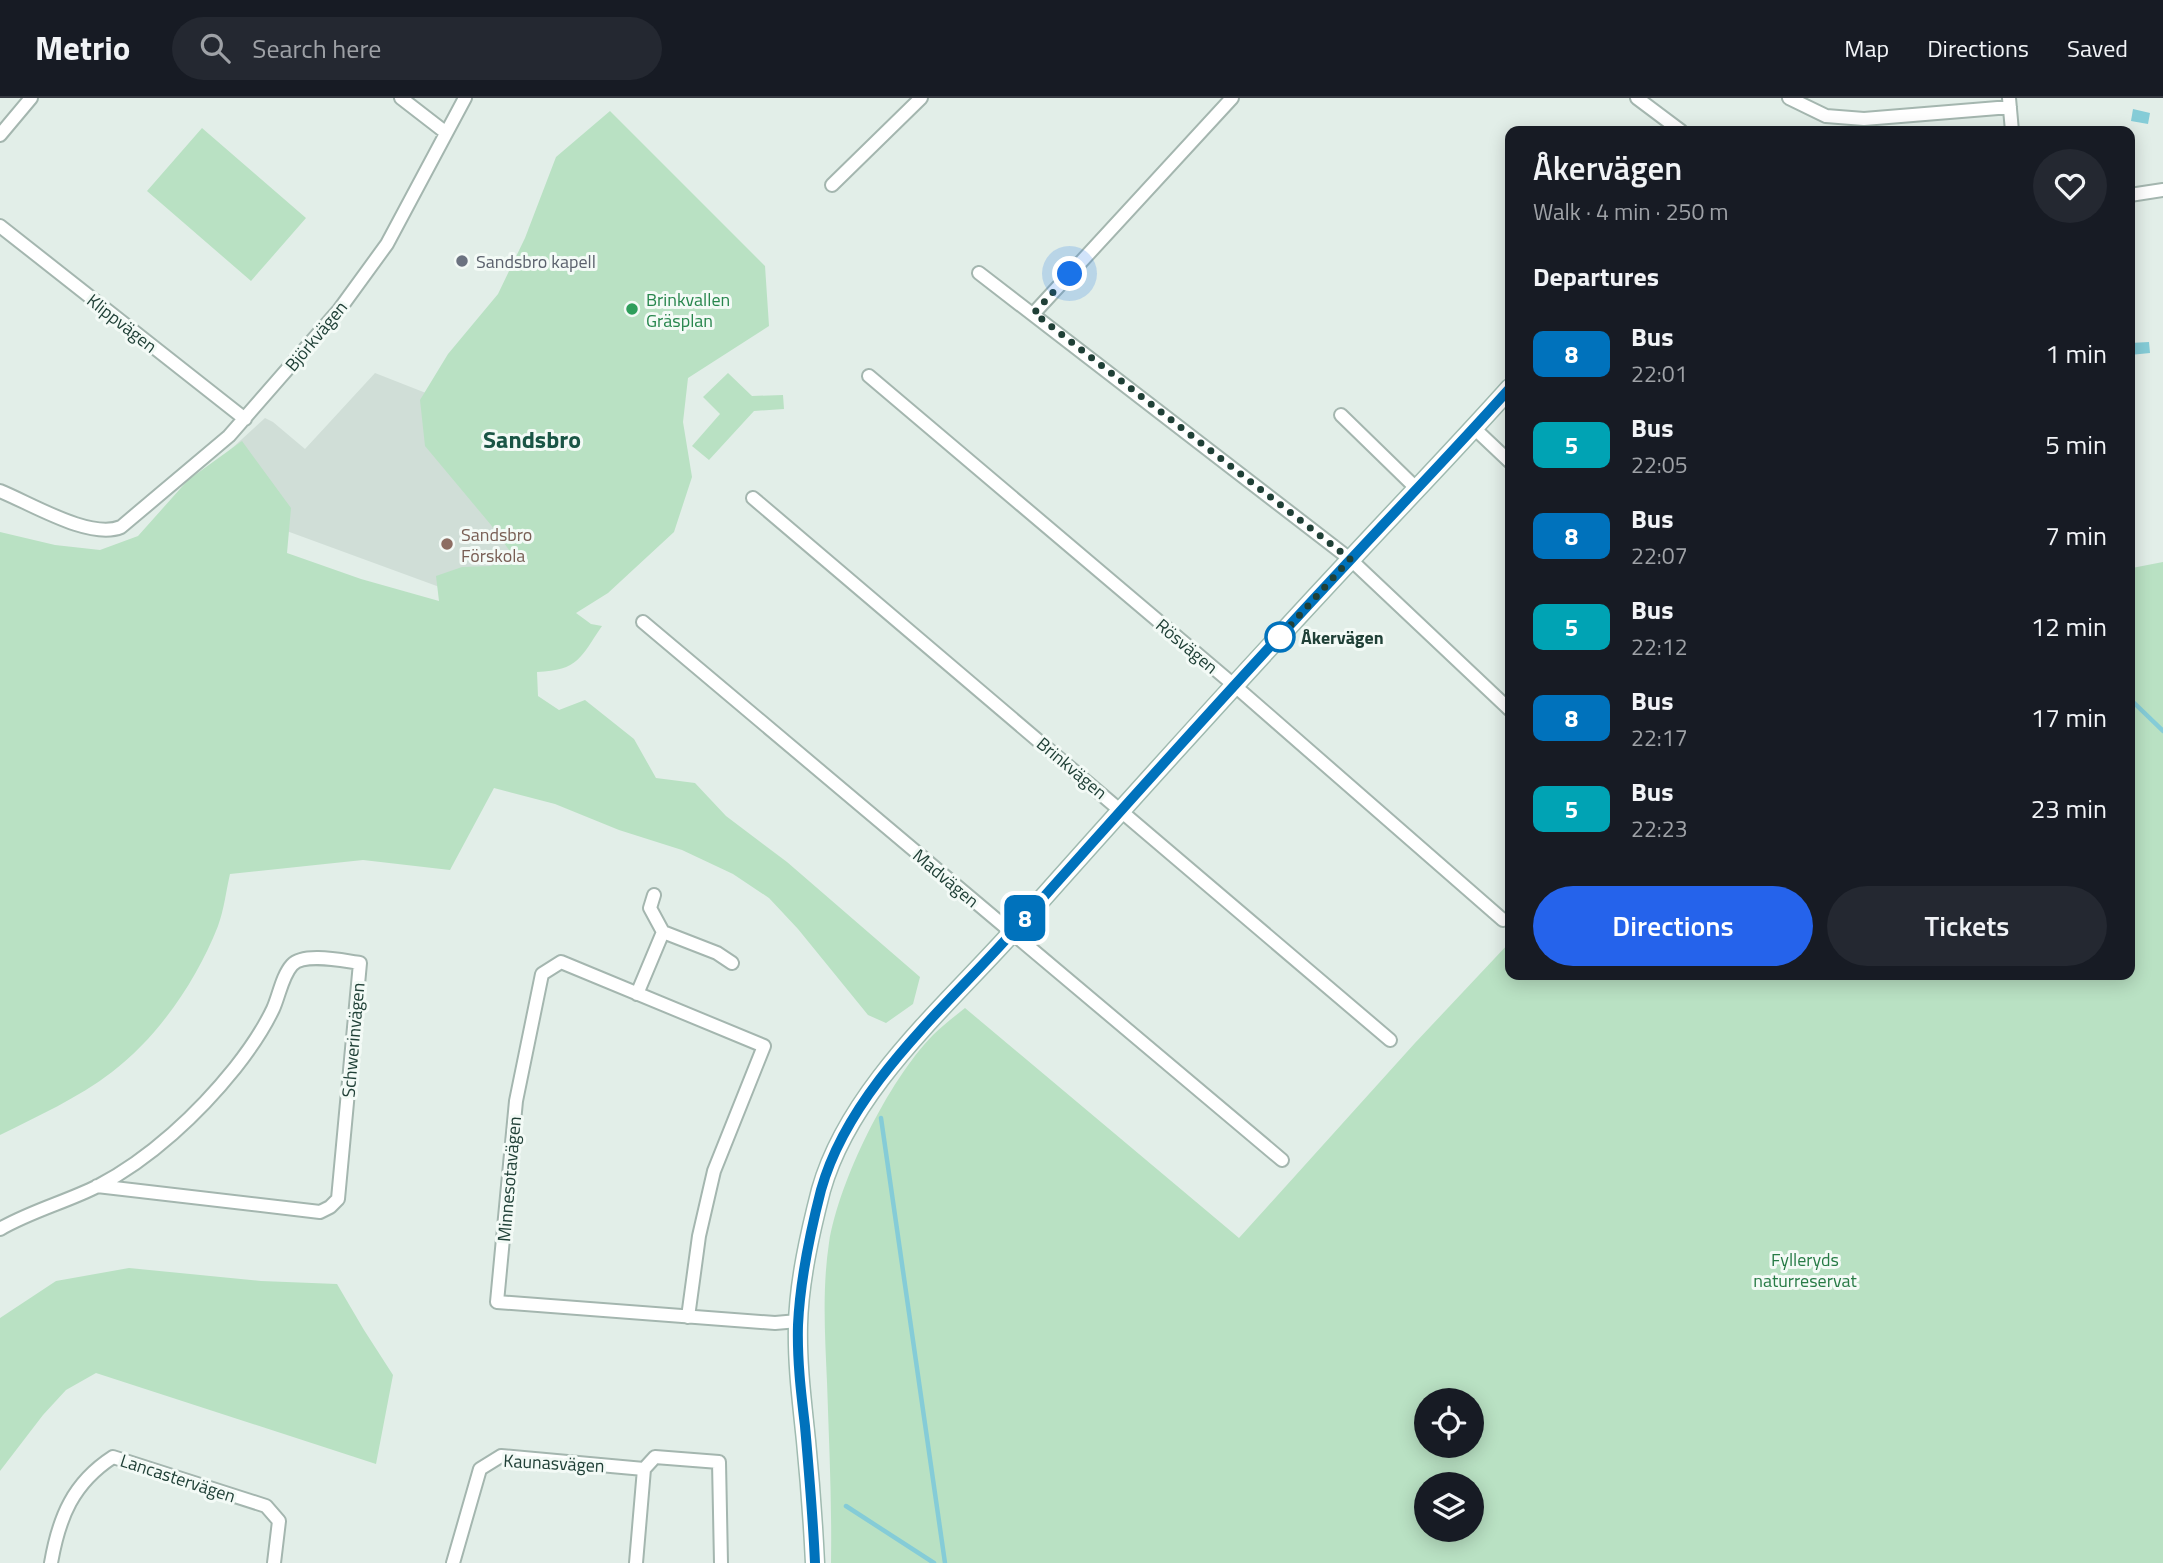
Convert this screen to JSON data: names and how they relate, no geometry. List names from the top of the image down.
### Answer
{
  "streets": {
    "street": [
      "Klippvägen",
      "Björkvägen",
      "Rösvägen",
      "Brinkvägen",
      "Madvägen",
      "Schwerinvägen",
      "Minnesotavägen",
      "Kaunasvägen",
      "Lancastervägen"
    ]
  },
  "crossings": [
    ["Klippvägen", "Björkvägen"]
  ],
  "districts": ["Sandsbro"],
  "parks": ["Fylleryds naturreservat"],
  "places": [
    "Sandsbro kapell",
    "Brinkvallen Gräsplan",
    "Sandsbro Förskola",
    "Åkervägen"
  ],
  "lines": ["bus line 8"],
  "page": {
    "header": "Metrio",
    "search": "Search here",
    "nav": ["Map", "Directions", "Saved"],
    "on_map": "8",
    "heading": [
      ["Åkervägen", "Walk · 4 min · 250 m"],
      "Departures"
    ],
    "list": [
      {
        "mark": "8",
        "name": "Bus",
        "note": "22:01",
        "value": "1 min"
      },
      {
        "mark": "5",
        "name": "Bus",
        "note": "22:05",
        "value": "5 min"
      },
      {
        "mark": "8",
        "name": "Bus",
        "note": "22:07",
        "value": "7 min"
      },
      {
        "mark": "5",
        "name": "Bus",
        "note": "22:12",
        "value": "12 min"
      },
      {
        "mark": "8",
        "name": "Bus",
        "note": "22:17",
        "value": "17 min"
      },
      {
        "mark": "5",
        "name": "Bus",
        "note": "22:23",
        "value": "23 min"
      }
    ],
    "buttons": ["Directions", "Tickets"]
  }
}
